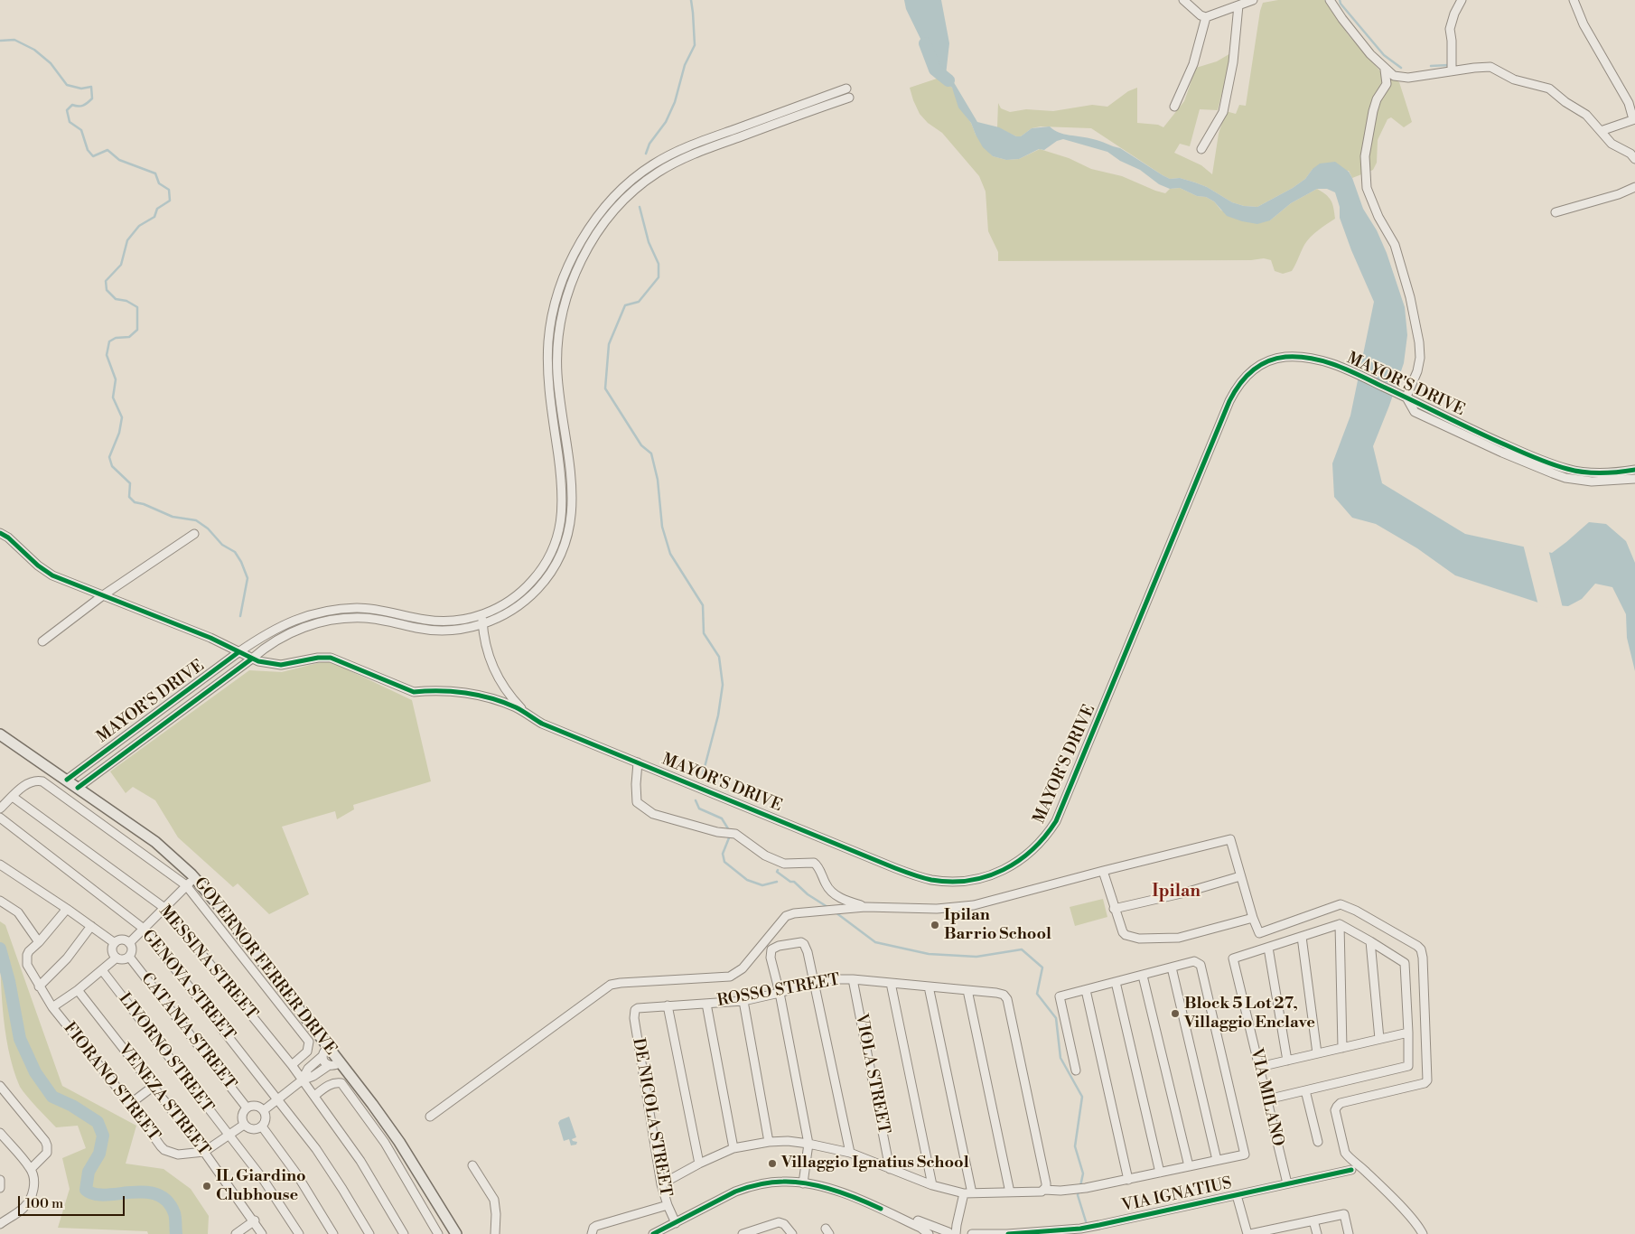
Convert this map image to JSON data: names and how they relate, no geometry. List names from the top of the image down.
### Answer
{
  "streets": {
    "main road": ["GOVERNOR FERRER DRIVE"],
    "street": [
      "MAYOR'S DRIVE",
      "MESSINA STREET",
      "GENOVA STREET",
      "ROSSO STREET",
      "CATANIA STREET",
      "LIVORNO STREET",
      "VIOLA STREET",
      "FIORANO STREET",
      "VIA MILANO",
      "VENEZA STREET",
      "DE NICOLA STREET",
      "VIA IGNATIUS"
    ]
  },
  "crossings": [
    ["MAYOR'S DRIVE", "GOVERNOR FERRER DRIVE"],
    ["ROSSO STREET", "VIOLA STREET"],
    ["ROSSO STREET", "DE NICOLA STREET"],
    ["CATANIA STREET", "FIORANO STREET"],
    ["LIVORNO STREET", "FIORANO STREET"],
    ["FIORANO STREET", "VENEZA STREET"],
    ["VIA MILANO", "VIA IGNATIUS"]
  ],
  "districts": ["Ipilan"],
  "places": [
    "Ipilan Barrio School",
    "Block 5 Lot 27, Villaggio Enclave",
    "Villaggio Ignatius School",
    "IL Giardino Clubhouse"
  ],
  "scale_bar": "100 m"
}
